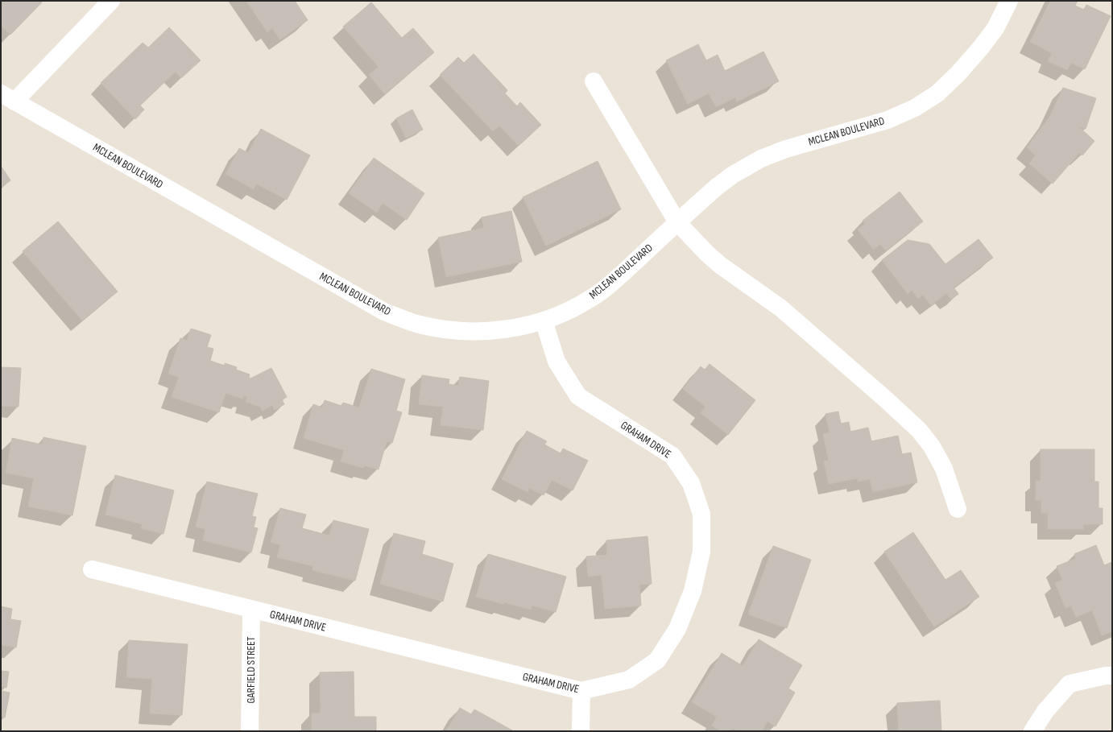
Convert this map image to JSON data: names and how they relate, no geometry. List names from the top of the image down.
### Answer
{
  "streets": {
    "street": ["MCLEAN BOULEVARD", "GRAHAM DRIVE", "GARFIELD STREET"]
  },
  "crossings": [
    ["MCLEAN BOULEVARD", "GRAHAM DRIVE"],
    ["GRAHAM DRIVE", "GARFIELD STREET"]
  ]
}
